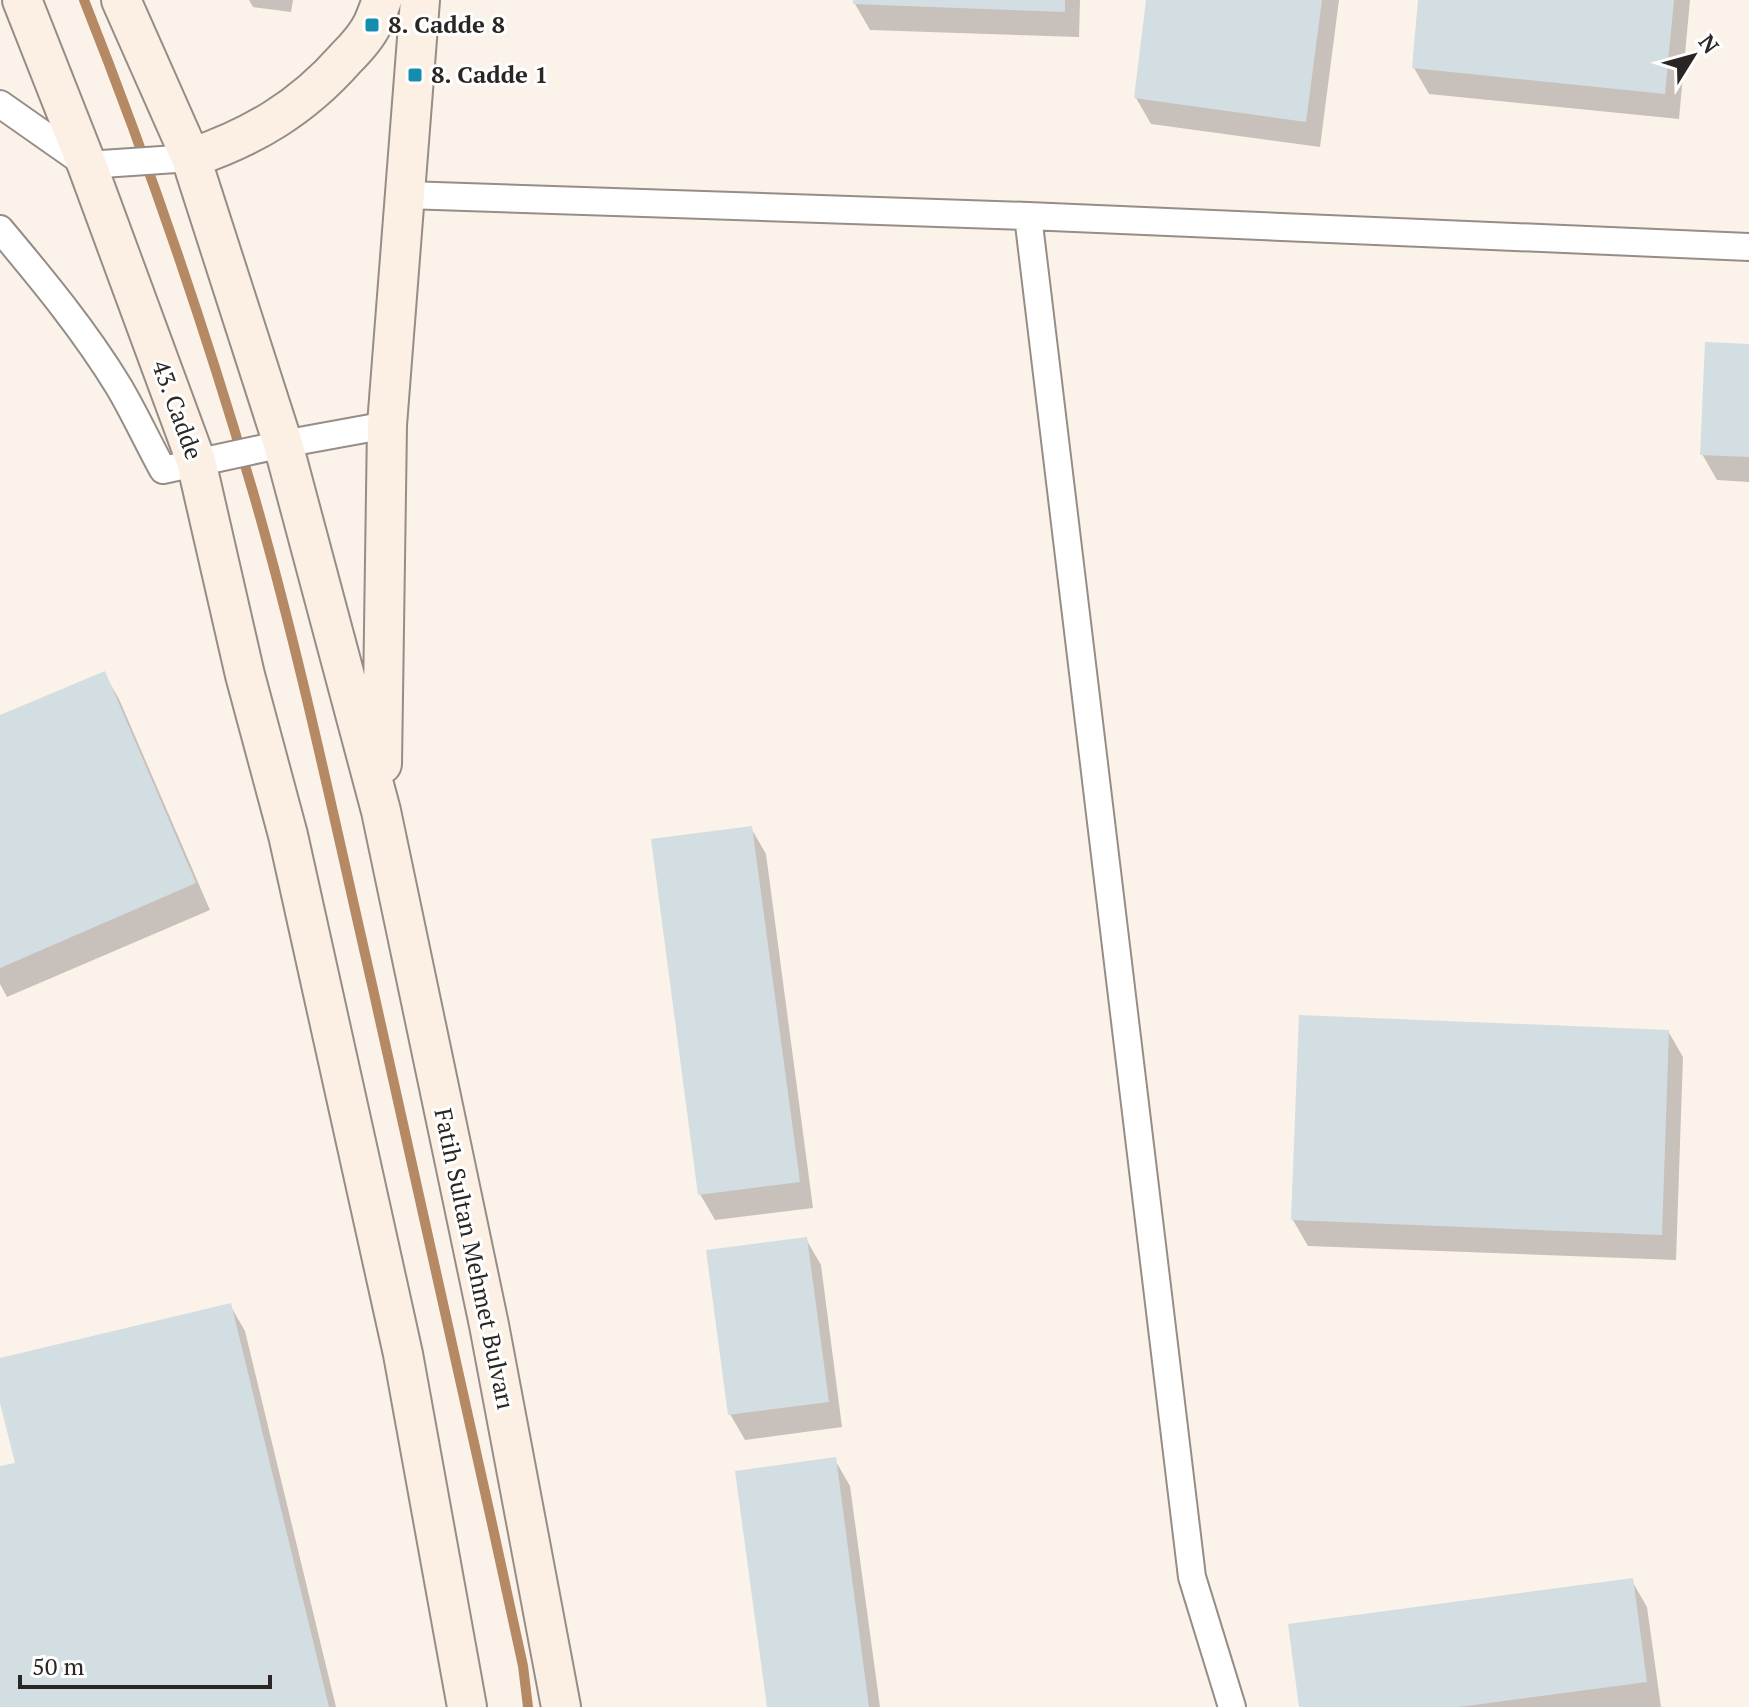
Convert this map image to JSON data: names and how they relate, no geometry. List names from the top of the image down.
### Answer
{
  "streets": {
    "main road": ["43. Cadde", "Fatih Sultan Mehmet Bulvarı"]
  },
  "places": {
    "transit": ["8. Cadde 8", "8. Cadde 1"]
  },
  "scale_bar": "50 m",
  "north": "top right"
}
